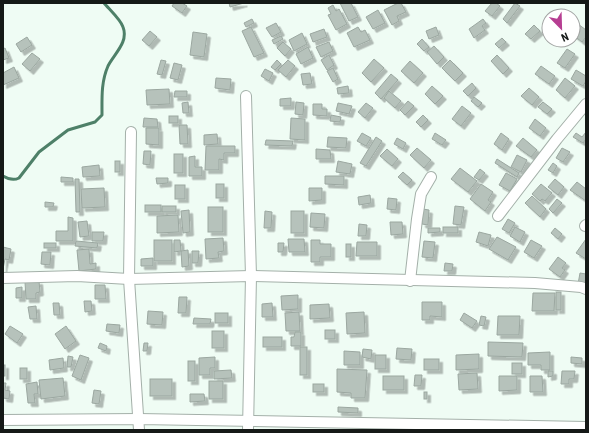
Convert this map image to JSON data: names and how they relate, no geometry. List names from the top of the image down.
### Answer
{
  "north": "bottom right"
}
